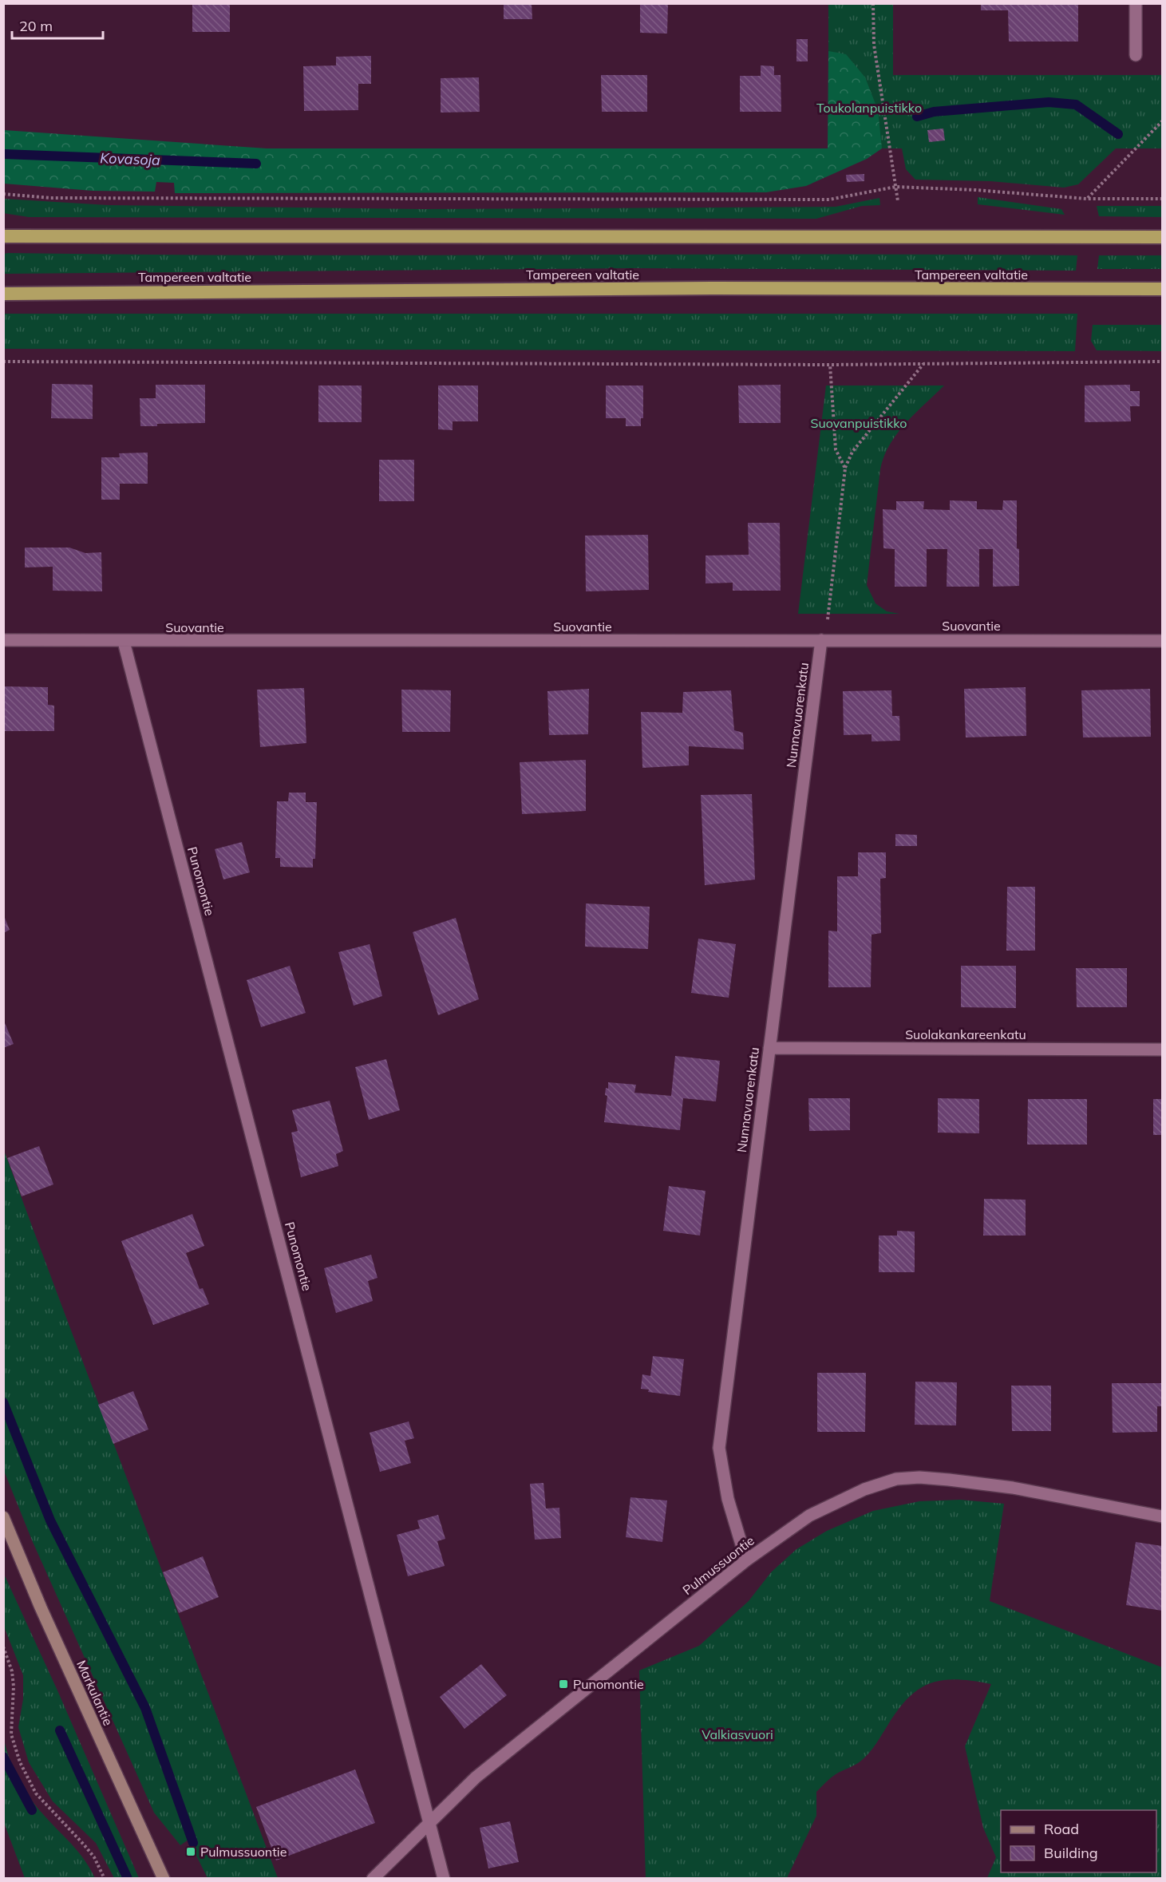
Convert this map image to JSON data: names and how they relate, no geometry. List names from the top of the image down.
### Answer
{
  "streets": {
    "highway": ["Tampereen valtatie"],
    "main road": ["Markulantie"],
    "street": [
      "Suovantie",
      "Nunnavuorenkatu",
      "Punomontie",
      "Suolakankareenkatu",
      "Pulmussuontie"
    ]
  },
  "crossings": [
    ["Suovantie", "Nunnavuorenkatu"],
    ["Suovantie", "Punomontie"],
    ["Nunnavuorenkatu", "Suolakankareenkatu"],
    ["Nunnavuorenkatu", "Pulmussuontie"],
    ["Punomontie", "Pulmussuontie"]
  ],
  "water": ["Kovasoja"],
  "parks": ["Toukolanpuistikko", "Suovanpuistikko", "Valkiasvuori"],
  "places": {
    "transit": ["Punomontie", "Pulmussuontie"]
  },
  "legend": ["Road", "Building"],
  "scale_bar": "20 m"
}
